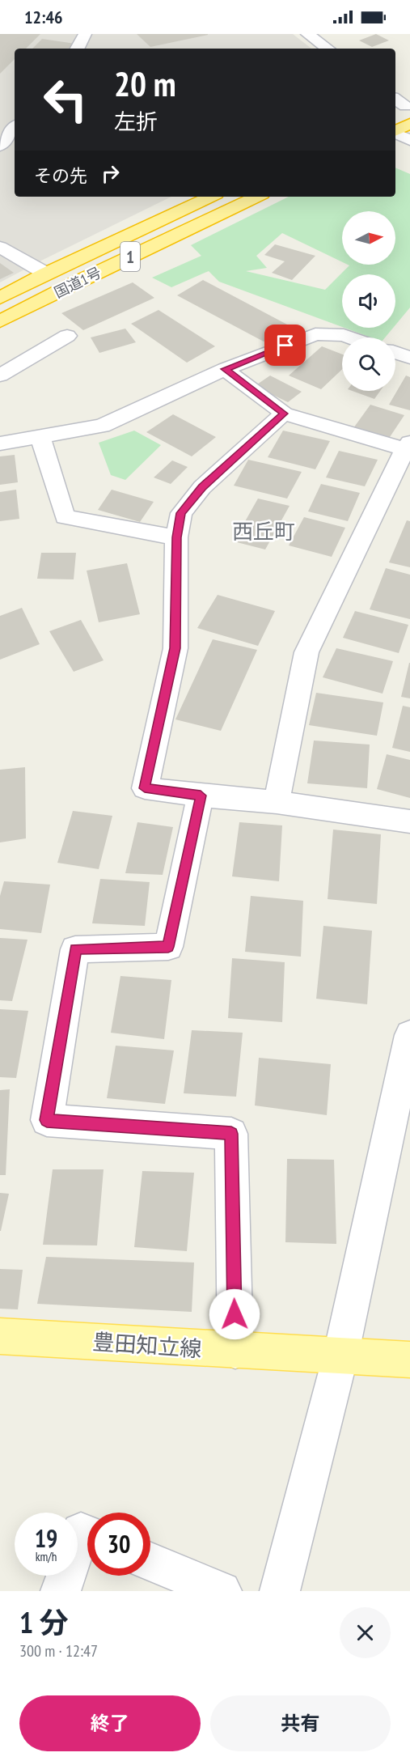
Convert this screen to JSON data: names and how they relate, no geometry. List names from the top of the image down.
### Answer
{
  "streets": {
    "highway": ["1", "国道1号"],
    "main road": ["豊田知立線"]
  },
  "districts": ["西丘町"],
  "north": "right",
  "page": {
    "status": "12:46",
    "turn": ["20 m", "左折"],
    "then": "その先",
    "speed": "19 km/h",
    "limit": "30",
    "heading": ["1 分", "300 m · 12:47"],
    "buttons": ["終了", "共有"]
  }
}
